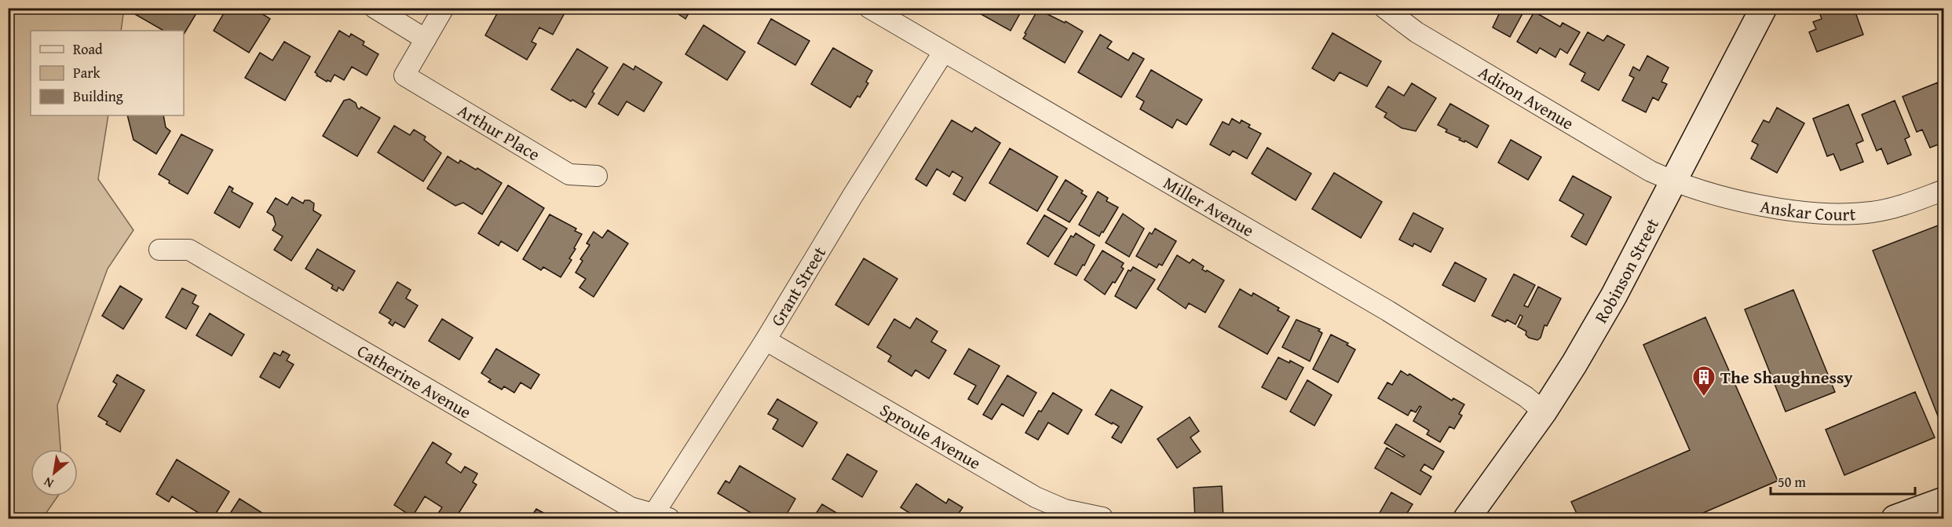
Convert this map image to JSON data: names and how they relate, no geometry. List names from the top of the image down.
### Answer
{
  "streets": {
    "street": [
      "Adiron Avenue",
      "Arthur Place",
      "Miller Avenue",
      "Anskar Court",
      "Robinson Street",
      "Grant Street",
      "Catherine Avenue",
      "Sproule Avenue"
    ]
  },
  "crossings": [
    ["Adiron Avenue", "Anskar Court"],
    ["Adiron Avenue", "Robinson Street"],
    ["Miller Avenue", "Robinson Street"],
    ["Miller Avenue", "Grant Street"],
    ["Anskar Court", "Robinson Street"],
    ["Grant Street", "Catherine Avenue"],
    ["Grant Street", "Sproule Avenue"]
  ],
  "places": {
    "building": ["The Shaughnessy"]
  },
  "legend": ["Road", "Park", "Building"],
  "scale_bar": "50 m",
  "north": "bottom left"
}
